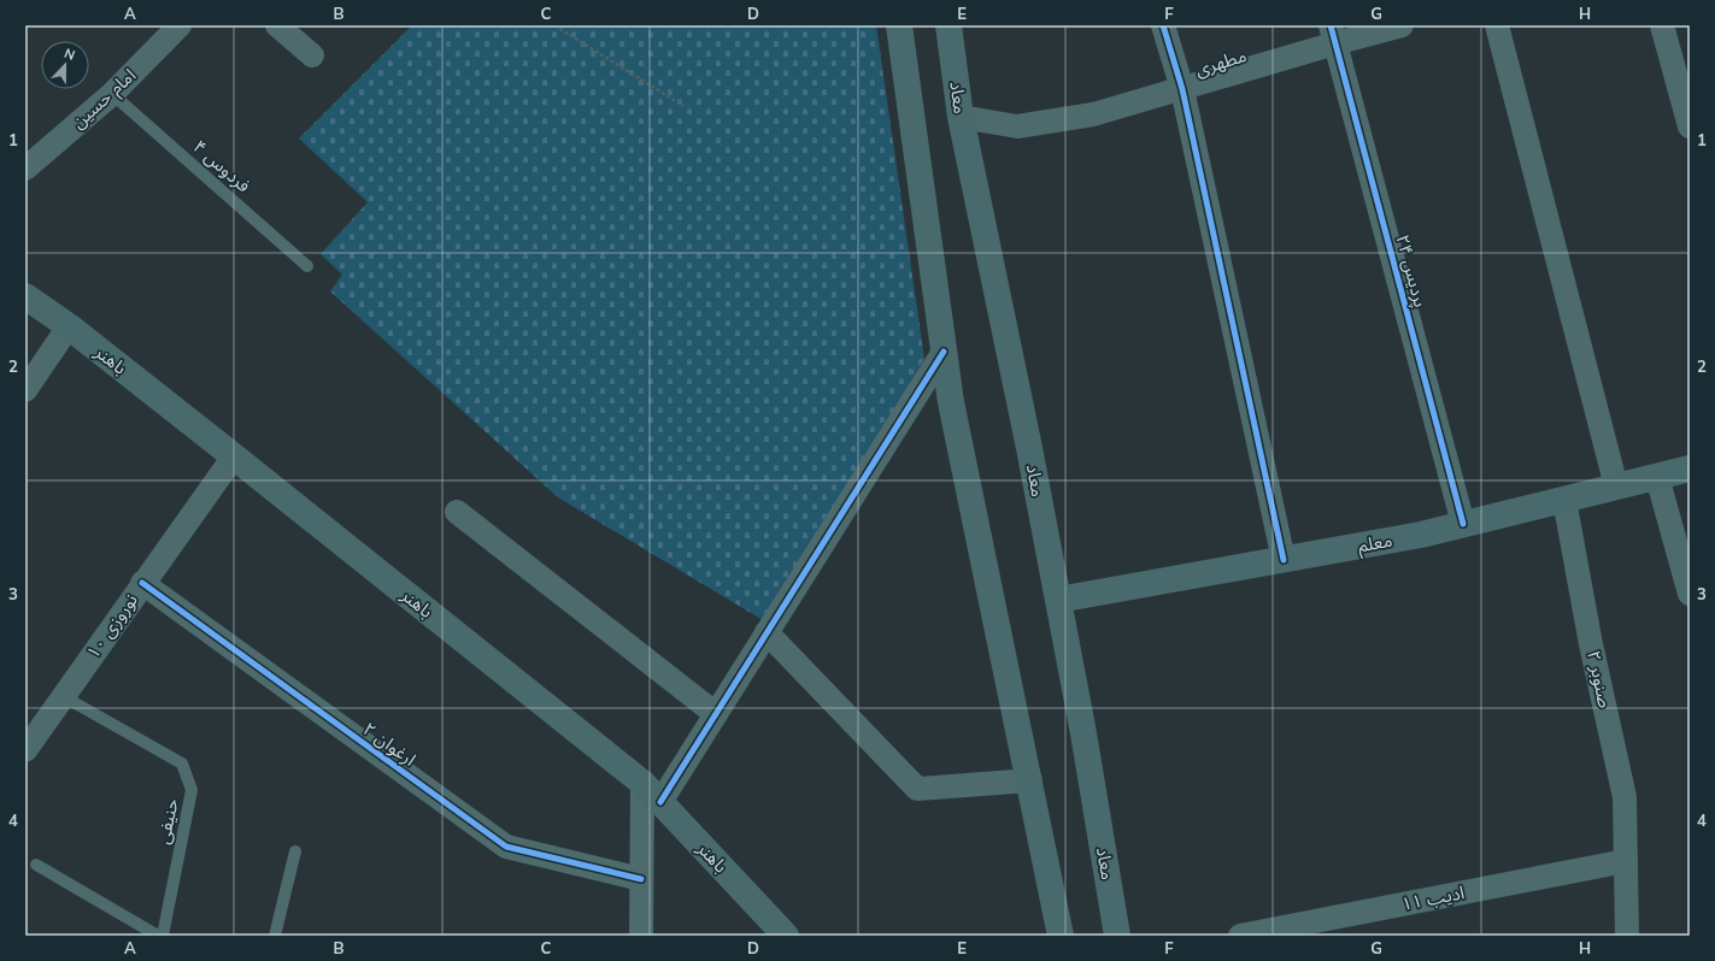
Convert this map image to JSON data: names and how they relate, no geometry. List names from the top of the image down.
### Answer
{
  "streets": {
    "main road": ["معاد", "باهنر", "معلم"],
    "street": [
      "مطهری",
      "امام حسین",
      "پردیس ۲۴",
      "نوروزی ۱۰",
      "صنوبر ۲",
      "ارغوان ۲",
      "ادیب ۱۱"
    ],
    "lane": ["فردوس ۴", "حنیفی"]
  },
  "crossings": [
    ["مطهری", "معاد"],
    ["مطهری", "پردیس ۲۴"],
    ["معاد", "معلم"],
    ["امام حسین", "فردوس ۴"],
    ["پردیس ۲۴", "معلم"],
    ["باهنر", "نوروزی ۱۰"],
    ["معلم", "صنوبر ۲"],
    ["نوروزی ۱۰", "ارغوان ۲"],
    ["نوروزی ۱۰", "حنیفی"],
    ["صنوبر ۲", "ادیب ۱۱"]
  ],
  "north": "top",
  "grid": {
    "columns": [
      "A",
      "B",
      "C",
      "D",
      "E",
      "F",
      "G",
      "H"
    ],
    "rows": [
      "1",
      "2",
      "3",
      "4"
    ]
  }
}
